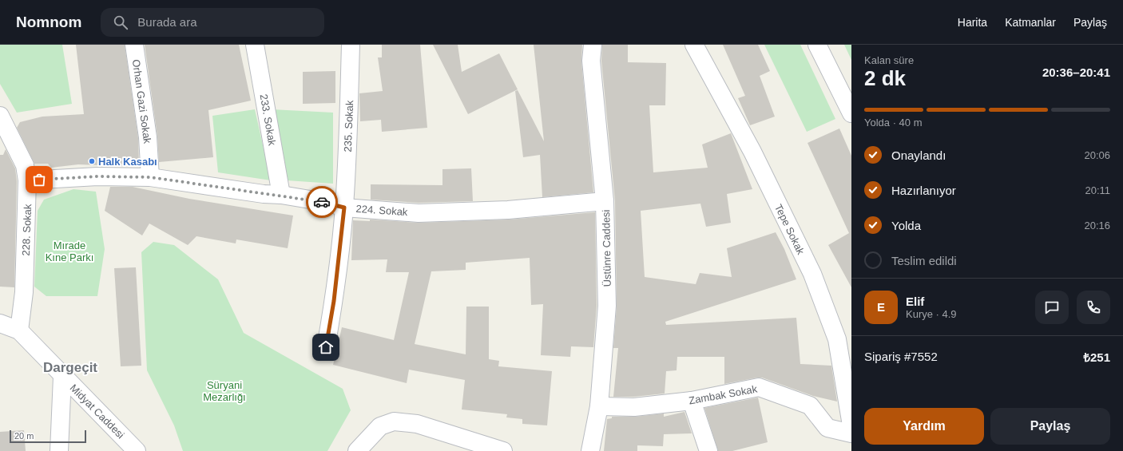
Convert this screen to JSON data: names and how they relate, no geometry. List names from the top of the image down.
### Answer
{
  "streets": {
    "street": [
      "Orhan Gazi Sokak",
      "233. Sokak",
      "235. Sokak",
      "224. Sokak",
      "Tepe Sokak",
      "228. Sokak",
      "Üstünre Caddesi",
      "Zambak Sokak",
      "Midyat Caddesi"
    ]
  },
  "crossings": [
    ["Orhan Gazi Sokak", "224. Sokak"],
    ["233. Sokak", "224. Sokak"],
    ["235. Sokak", "224. Sokak"],
    ["224. Sokak", "228. Sokak"],
    ["224. Sokak", "Üstünre Caddesi"],
    ["228. Sokak", "Midyat Caddesi"],
    ["Üstünre Caddesi", "Zambak Sokak"]
  ],
  "districts": ["Dargeçit"],
  "parks": ["Mırade Kıne Parkı", "Süryani Mezarlığı"],
  "places": ["Halk Kasabı"],
  "scale_bar": "20 m",
  "page": {
    "header": "Nomnom",
    "search": "Burada ara",
    "nav": ["Harita", "Katmanlar", "Paylaş"],
    "heading": ["2 dk", "Kalan süre", "20:36–20:41"],
    "panel": [
      "Elif",
      "Kurye · 4.9",
      "Sipariş #7552",
      "₺251"
    ],
    "bar": "Yolda · 40 m",
    "list": [
      ["Onaylandı", "20:06"],
      ["Hazırlanıyor", "20:11"],
      ["Yolda", "20:16"],
      "Teslim edildi"
    ],
    "round": "E",
    "buttons": ["Yardım", "Paylaş"],
    "scale": "20 m"
  }
}
